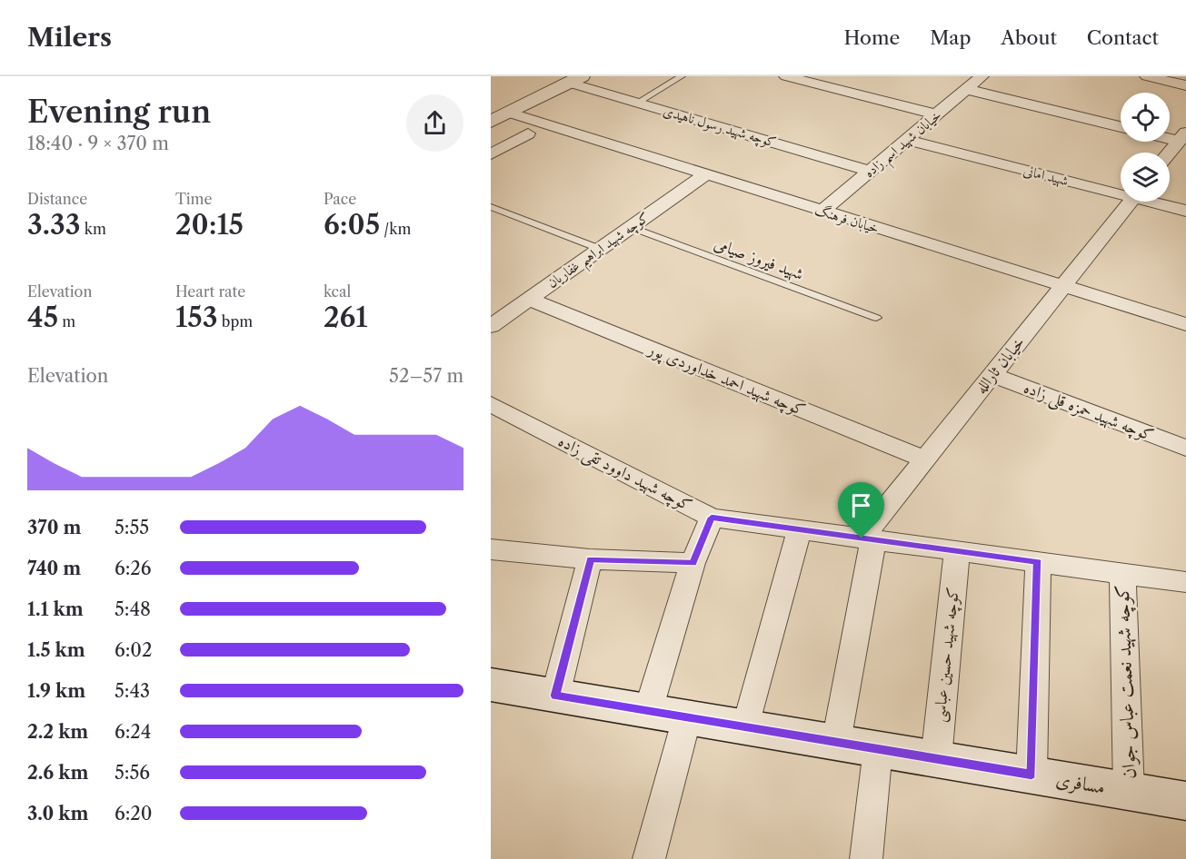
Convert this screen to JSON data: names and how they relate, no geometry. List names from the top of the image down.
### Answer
{
  "streets": {
    "main road": ["مسافری"],
    "street": [
      "کوچه شهید رسول ناهیدی",
      "خیابان شهید اسم زاده",
      "شهید امانی",
      "خیابان فرهنگ",
      "کوچه شهید ابراهیم غفاریان",
      "خیابان ثارالله",
      "کوچه شهید احمد خداوردی پور",
      "کوچه شهید حمزه قلی زاده",
      "کوچه شهید داوود تقی زاده",
      "کوچه شهید حسین عباسی",
      "کوچه شهید نعمت عباس جوان"
    ],
    "lane": ["شهید فیروز صیامی"]
  },
  "crossings": [
    ["کوچه شهید رسول ناهیدی", "خیابان شهید اسم زاده"],
    ["خیابان شهید اسم زاده", "شهید امانی"],
    ["خیابان شهید اسم زاده", "خیابان فرهنگ"],
    ["خیابان فرهنگ", "کوچه شهید ابراهیم غفاریان"],
    ["خیابان فرهنگ", "خیابان ثارالله"],
    ["کوچه شهید ابراهیم غفاریان", "شهید فیروز صیامی"],
    ["کوچه شهید ابراهیم غفاریان", "کوچه شهید احمد خداوردی پور"],
    ["خیابان ثارالله", "کوچه شهید احمد خداوردی پور"],
    ["خیابان ثارالله", "کوچه شهید حمزه قلی زاده"],
    ["خیابان ثارالله", "کوچه شهید داوود تقی زاده"],
    ["کوچه شهید داوود تقی زاده", "کوچه شهید حسین عباسی"],
    ["کوچه شهید داوود تقی زاده", "کوچه شهید نعمت عباس جوان"],
    ["کوچه شهید حسین عباسی", "مسافری"],
    ["کوچه شهید نعمت عباس جوان", "مسافری"]
  ],
  "page": {
    "header": "Milers",
    "nav": [
      "Home",
      "Map",
      "About",
      "Contact"
    ],
    "heading": ["Evening run", "18:40 · 9 × 370 m"],
    "stats": [
      ["Distance", "3.33 km"],
      ["Time", "20:15"],
      ["Pace", "6:05 /km"],
      ["Elevation", "45 m"],
      ["Heart rate", "153 bpm"],
      ["kcal", "261"]
    ],
    "chart": ["Elevation", "52–57 m"],
    "list": [
      {
        "name": "370 m",
        "note": "5:55"
      },
      {
        "name": "740 m",
        "note": "6:26"
      },
      {
        "name": "1.1 km",
        "note": "5:48"
      },
      {
        "name": "1.5 km",
        "note": "6:02"
      },
      {
        "name": "1.9 km",
        "note": "5:43"
      },
      {
        "name": "2.2 km",
        "note": "6:24"
      },
      {
        "name": "2.6 km",
        "note": "5:56"
      },
      {
        "name": "3.0 km",
        "note": "6:20"
      }
    ]
  }
}
